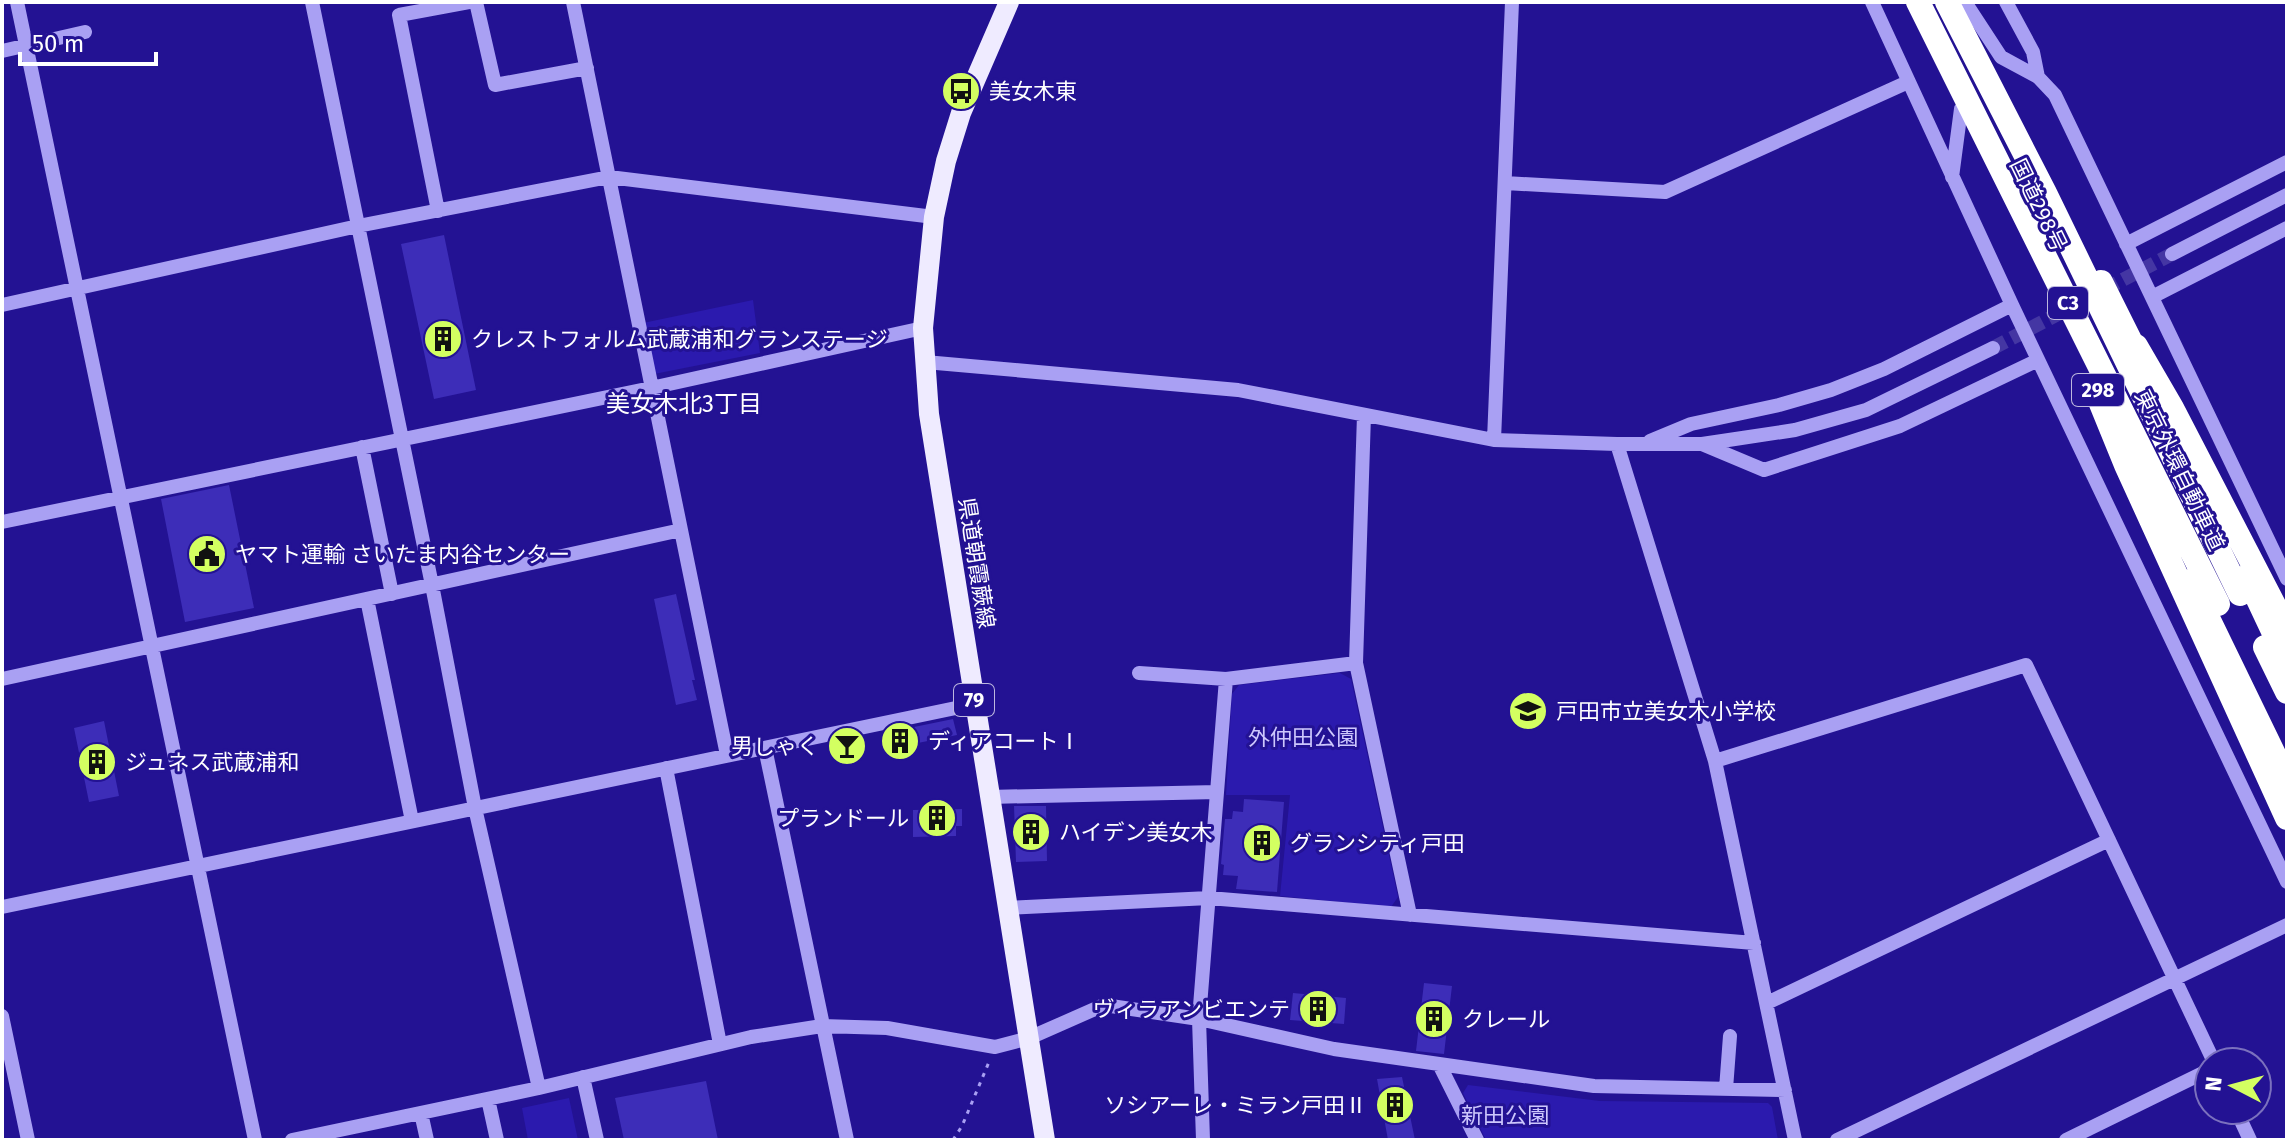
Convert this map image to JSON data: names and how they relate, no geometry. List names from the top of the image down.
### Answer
{
  "streets": {
    "highway": [
      "国道298号",
      "C3",
      "298",
      "東京外環自動車道"
    ],
    "main road": ["県道朝霞蕨線", "79"]
  },
  "districts": ["美女木北3丁目"],
  "parks": ["外仲田公園", "新田公園"],
  "places": {
    "bus stop": ["美女木東"],
    "building": [
      "クレストフォルム武蔵浦和グランステージ",
      "ディアコートⅠ",
      "ジュネス武蔵浦和",
      "プランドール",
      "ハイデン美女木",
      "グランシティ戸田",
      "ヴィラアンビエンテ",
      "クレール",
      "ソシアーレ・ミラン戸田Ⅱ"
    ],
    "public building": ["ヤマト運輸 さいたま内谷センター"],
    "school or university": ["戸田市立美女木小学校"],
    "bar": ["男しゃく"]
  },
  "scale_bar": "50 m",
  "north": "left"
}
